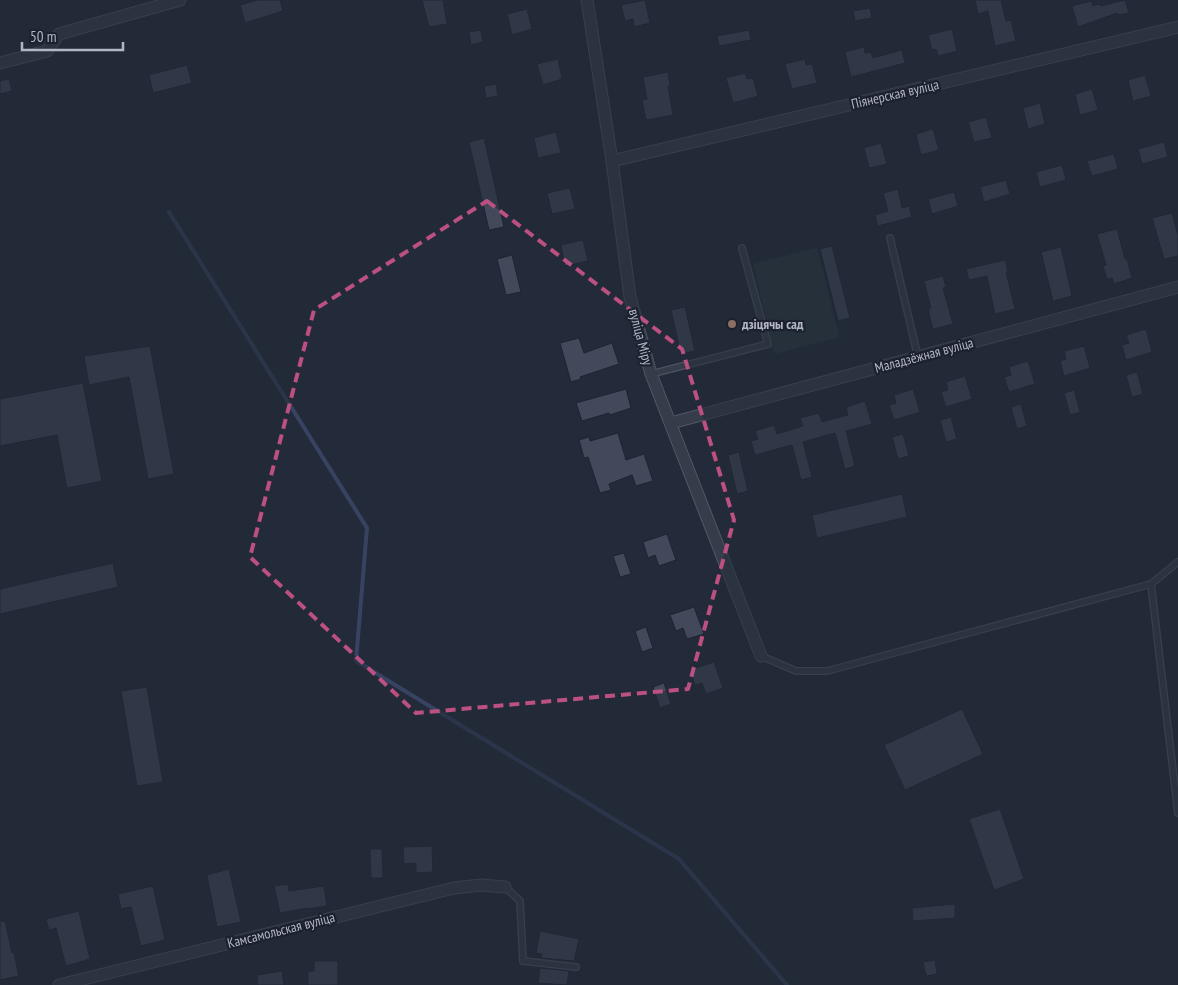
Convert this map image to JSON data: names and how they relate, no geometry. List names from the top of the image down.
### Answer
{
  "streets": {
    "street": [
      "Піянерская вуліца",
      "вуліца Міру",
      "Маладзёжная вуліца",
      "Камсамольская вуліца"
    ]
  },
  "crossings": [
    ["Піянерская вуліца", "вуліца Міру"],
    ["вуліца Міру", "Маладзёжная вуліца"]
  ],
  "places": ["дзіцячы сад"],
  "scale_bar": "50 m"
}
